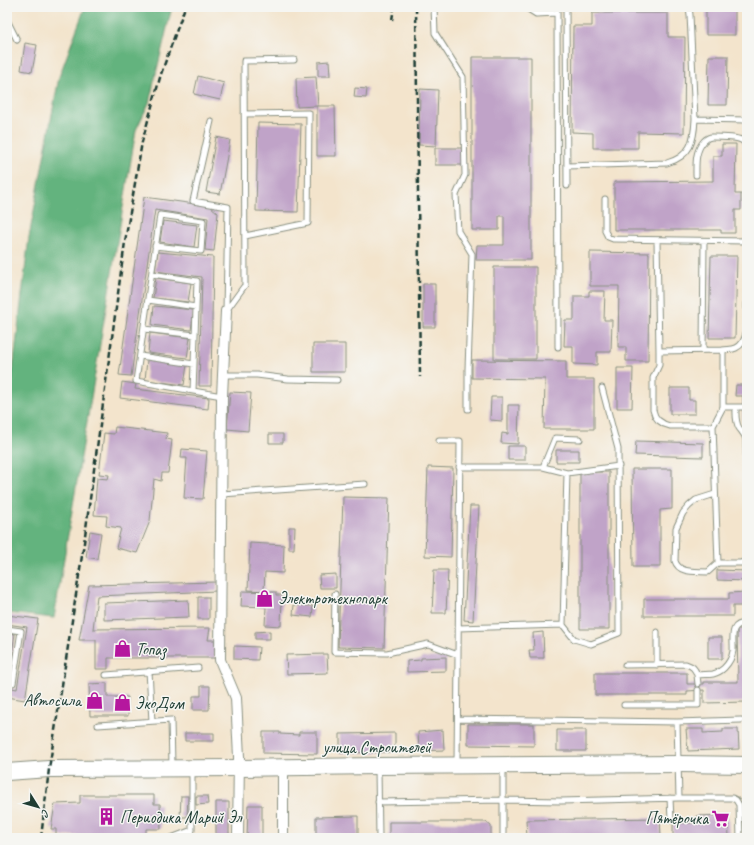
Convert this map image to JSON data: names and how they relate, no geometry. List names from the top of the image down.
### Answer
{
  "streets": {
    "main road": ["улица Строителей"]
  },
  "places": {
    "shop": [
      "Электротехнопарк",
      "Топаз",
      "Автосила",
      "ЭкоДом"
    ],
    "building": ["Периодика Марий Эл"],
    "supermarket": ["Пятёрочка"]
  },
  "north": "bottom right"
}
